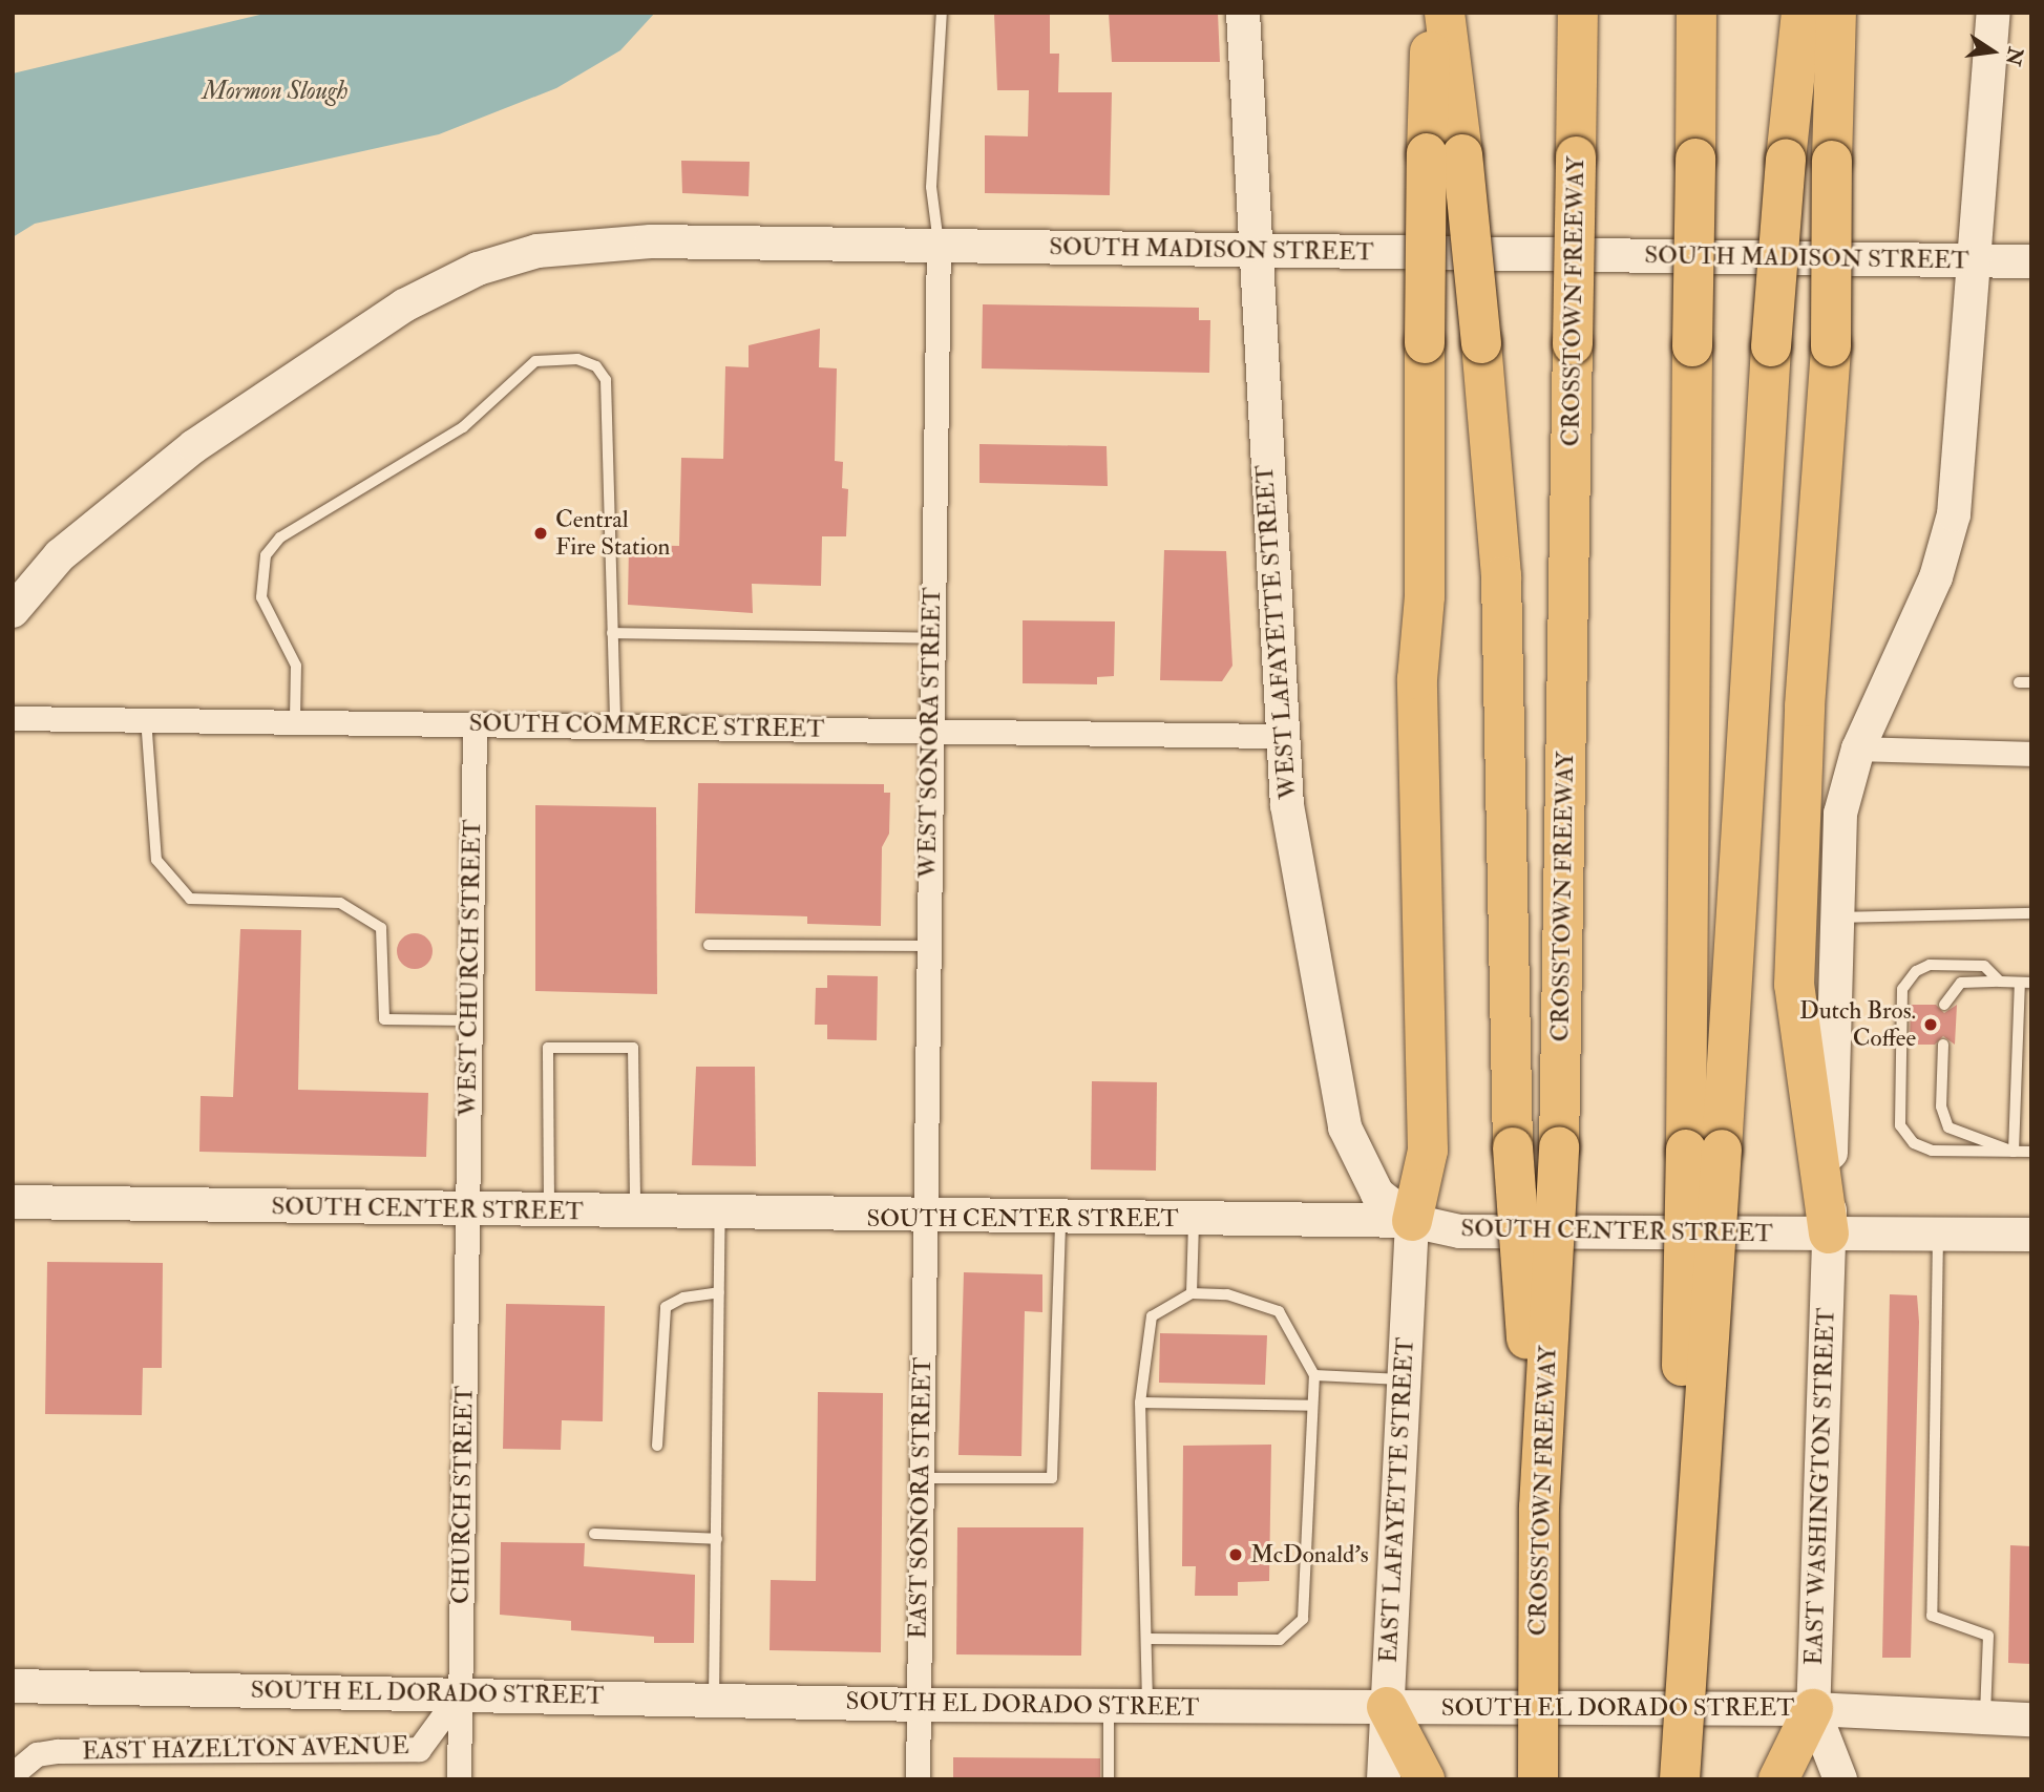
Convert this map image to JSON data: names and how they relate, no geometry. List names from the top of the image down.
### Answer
{
  "streets": {
    "highway": ["CROSSTOWN FREEWAY"],
    "main road": [
      "SOUTH MADISON STREET",
      "WEST LAFAYETTE STREET",
      "SOUTH CENTER STREET",
      "EAST WASHINGTON STREET",
      "EAST LAFAYETTE STREET",
      "SOUTH EL DORADO STREET"
    ],
    "street": [
      "SOUTH COMMERCE STREET",
      "WEST SONORA STREET",
      "WEST CHURCH STREET",
      "CHURCH STREET",
      "EAST SONORA STREET",
      "EAST HAZELTON AVENUE"
    ]
  },
  "crossings": [
    ["SOUTH MADISON STREET", "WEST LAFAYETTE STREET"],
    ["SOUTH MADISON STREET", "WEST SONORA STREET"],
    ["SOUTH MADISON STREET", "EAST WASHINGTON STREET"],
    ["WEST LAFAYETTE STREET", "SOUTH COMMERCE STREET"],
    ["WEST LAFAYETTE STREET", "SOUTH CENTER STREET"],
    ["WEST LAFAYETTE STREET", "EAST LAFAYETTE STREET"],
    ["SOUTH COMMERCE STREET", "WEST SONORA STREET"],
    ["SOUTH COMMERCE STREET", "WEST CHURCH STREET"],
    ["WEST SONORA STREET", "SOUTH CENTER STREET"],
    ["WEST SONORA STREET", "EAST SONORA STREET"],
    ["WEST CHURCH STREET", "SOUTH CENTER STREET"],
    ["WEST CHURCH STREET", "CHURCH STREET"],
    ["SOUTH CENTER STREET", "EAST WASHINGTON STREET"],
    ["SOUTH CENTER STREET", "CHURCH STREET"],
    ["SOUTH CENTER STREET", "EAST SONORA STREET"],
    ["SOUTH CENTER STREET", "EAST LAFAYETTE STREET"],
    ["EAST WASHINGTON STREET", "SOUTH EL DORADO STREET"],
    ["CHURCH STREET", "SOUTH EL DORADO STREET"],
    ["CHURCH STREET", "EAST HAZELTON AVENUE"],
    ["EAST SONORA STREET", "SOUTH EL DORADO STREET"],
    ["EAST LAFAYETTE STREET", "SOUTH EL DORADO STREET"],
    ["SOUTH EL DORADO STREET", "EAST HAZELTON AVENUE"]
  ],
  "water": ["Mormon Slough"],
  "places": ["Central Fire Station", "Dutch Bros. Coffee", "McDonald's"],
  "north": "right"
}
